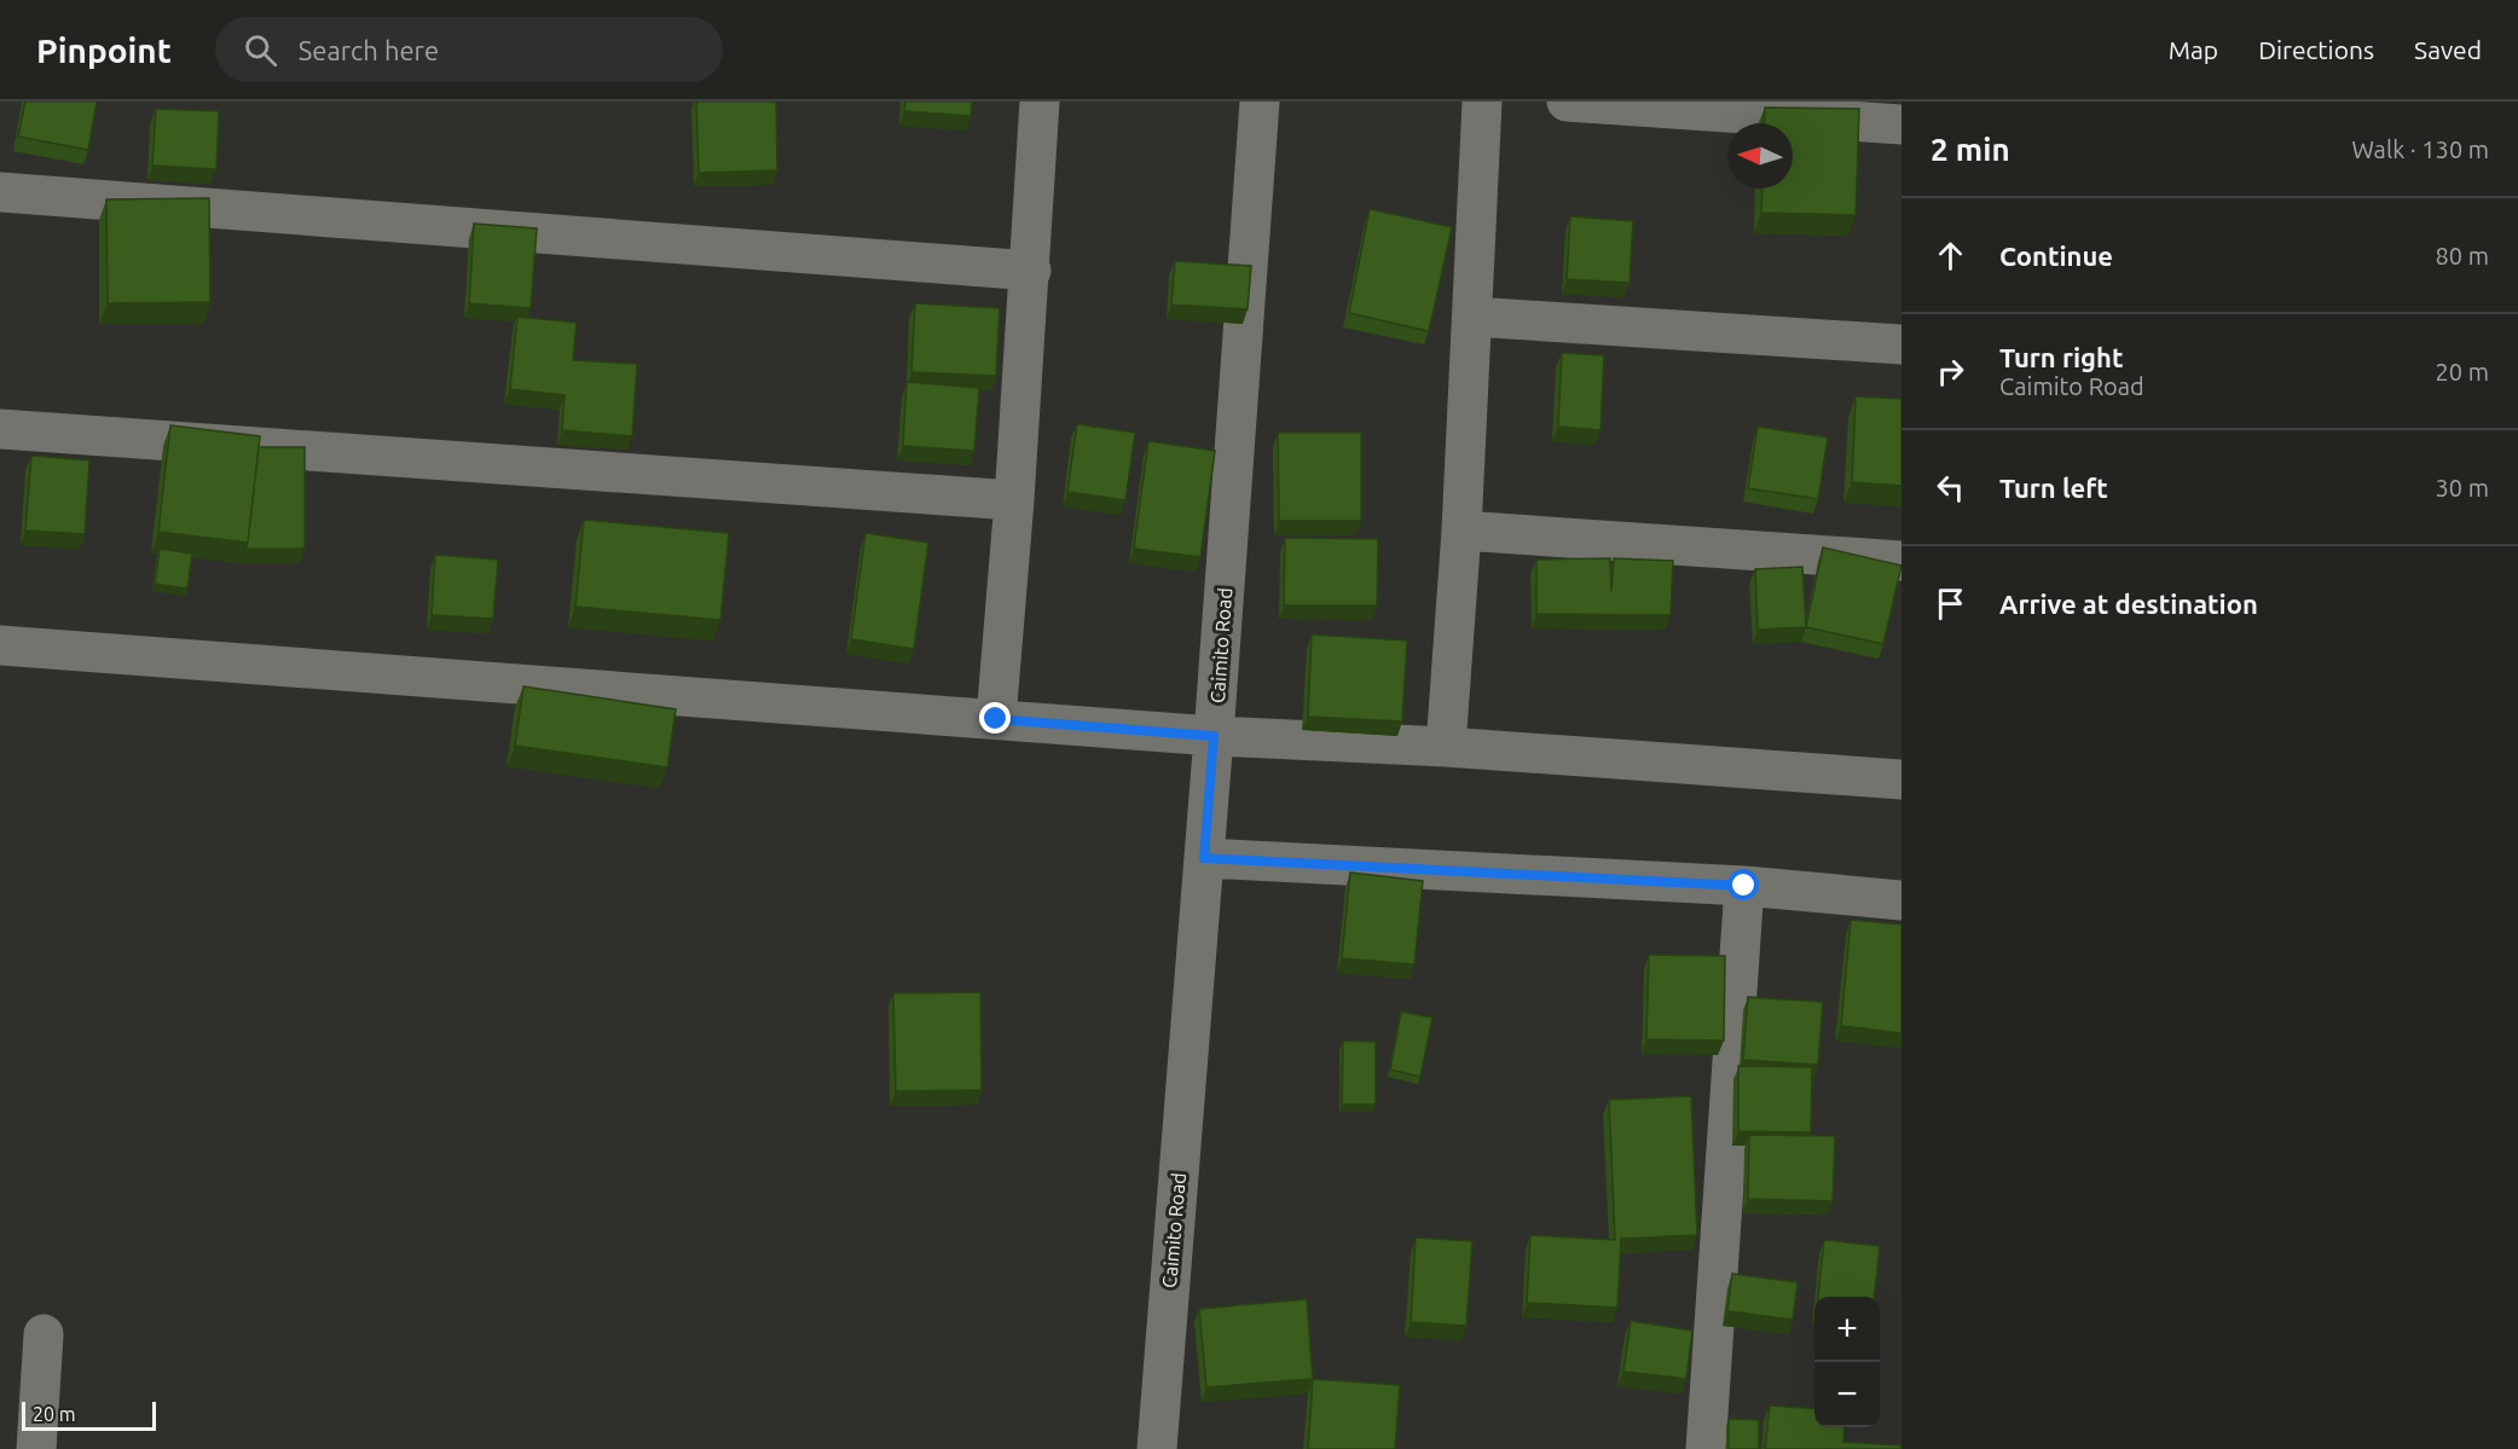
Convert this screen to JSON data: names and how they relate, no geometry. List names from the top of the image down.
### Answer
{
  "streets": {
    "street": ["Caimito Road"]
  },
  "scale_bar": "20 m",
  "north": "left",
  "page": {
    "header": "Pinpoint",
    "search": "Search here",
    "nav": ["Map", "Directions", "Saved"],
    "heading": ["2 min", "Walk · 130 m"],
    "list": [
      ["Continue", "80 m"],
      ["Turn right", "Caimito Road", "20 m"],
      ["Turn left", "30 m"],
      "Arrive at destination"
    ],
    "map_buttons": ["+", "−"],
    "scale": "20 m"
  }
}
